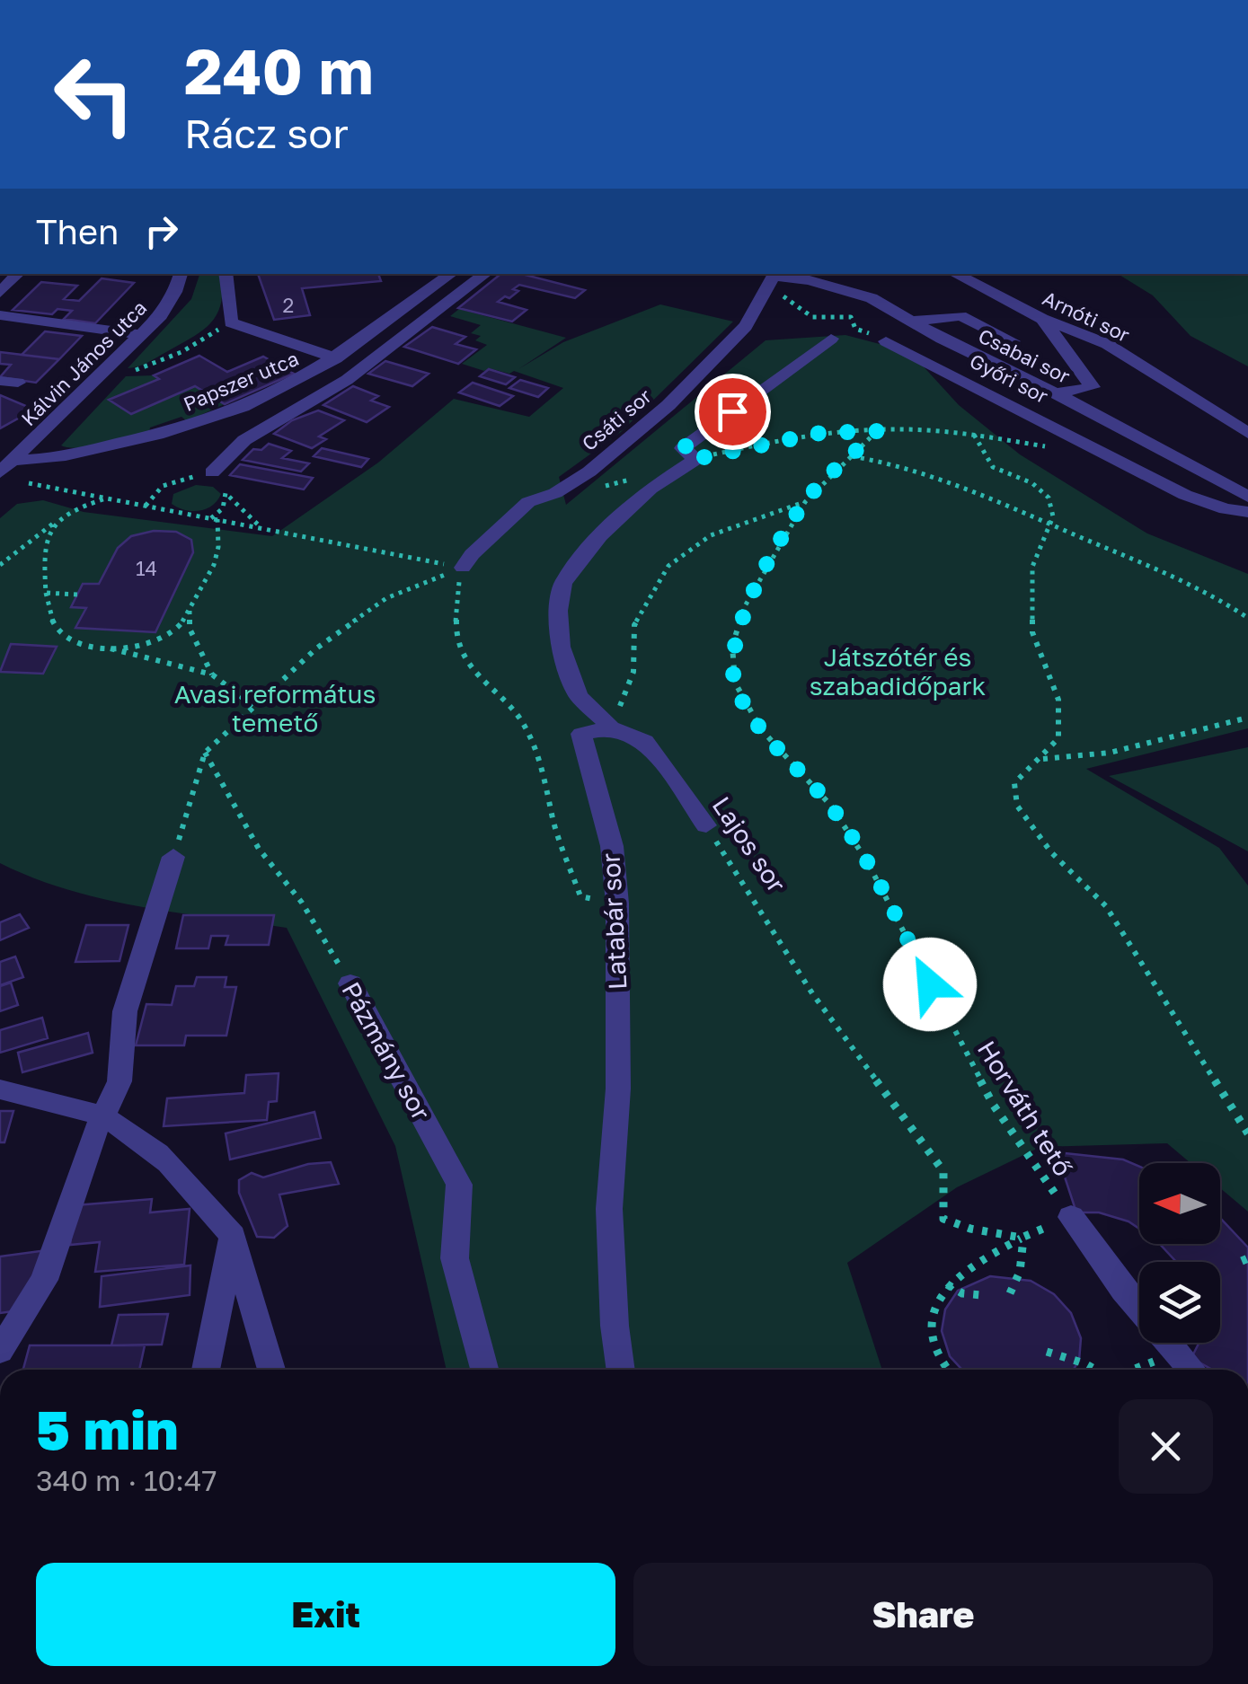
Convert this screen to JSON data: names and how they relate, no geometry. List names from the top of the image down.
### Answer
{
  "streets": {
    "street": [
      "Arnóti sor",
      "Csabai sor",
      "Kálvin János utca",
      "Győri sor",
      "Papszer utca",
      "Csáti sor",
      "Lajos sor",
      "Latabár sor",
      "Pázmány sor"
    ],
    "path": ["Horváth tető"]
  },
  "crossings": [
    ["Csabai sor", "Csáti sor"],
    ["Kálvin János utca", "Papszer utca"],
    ["Lajos sor", "Latabár sor"]
  ],
  "parks": ["Játszótér és szabadidőpark", "Avasi református temető"],
  "house_numbers": ["2", "14"],
  "north": "left",
  "page": {
    "turn": ["240 m", "Rácz sor"],
    "then": "Then",
    "heading": ["5 min", "340 m · 10:47"],
    "buttons": ["Exit", "Share"]
  }
}
